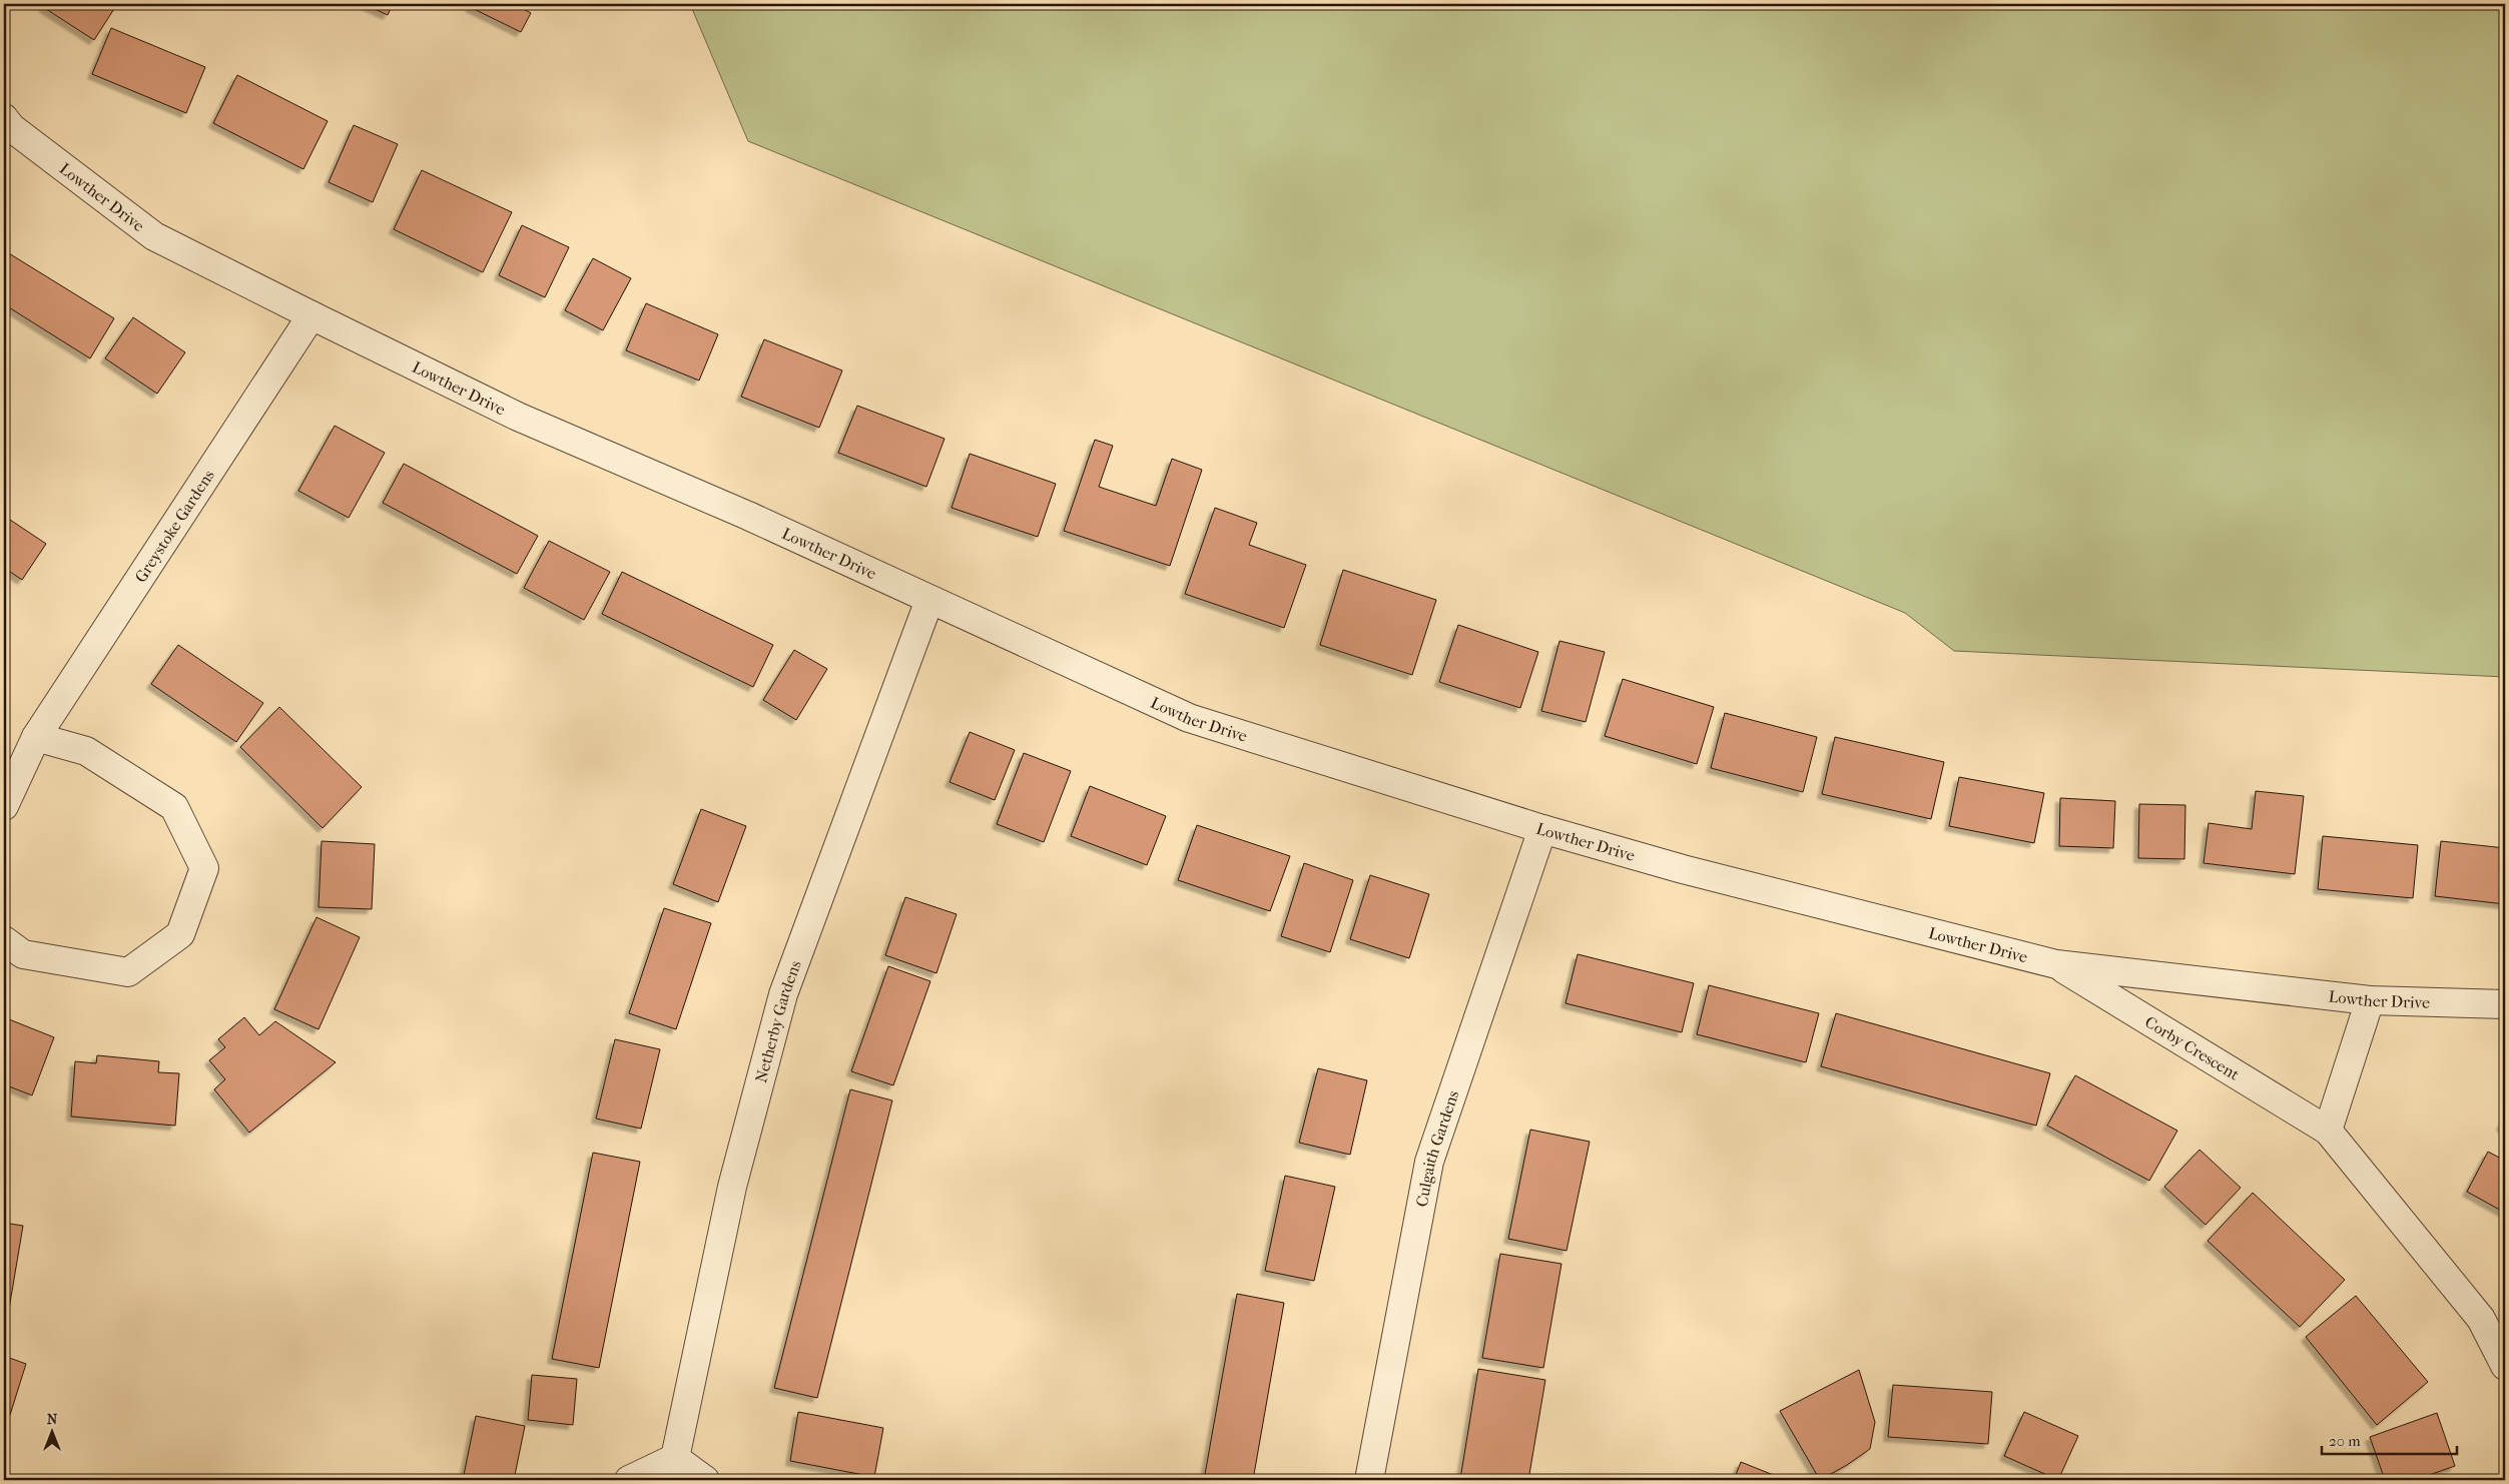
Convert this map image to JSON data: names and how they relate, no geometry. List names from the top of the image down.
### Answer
{
  "streets": {
    "street": [
      "Lowther Drive",
      "Greystoke Gardens",
      "Netherby Gardens",
      "Corby Crescent",
      "Culgaith Gardens"
    ]
  },
  "crossings": [
    ["Lowther Drive", "Greystoke Gardens"],
    ["Lowther Drive", "Netherby Gardens"],
    ["Lowther Drive", "Corby Crescent"],
    ["Lowther Drive", "Culgaith Gardens"]
  ],
  "scale_bar": "20 m",
  "north": "top"
}
